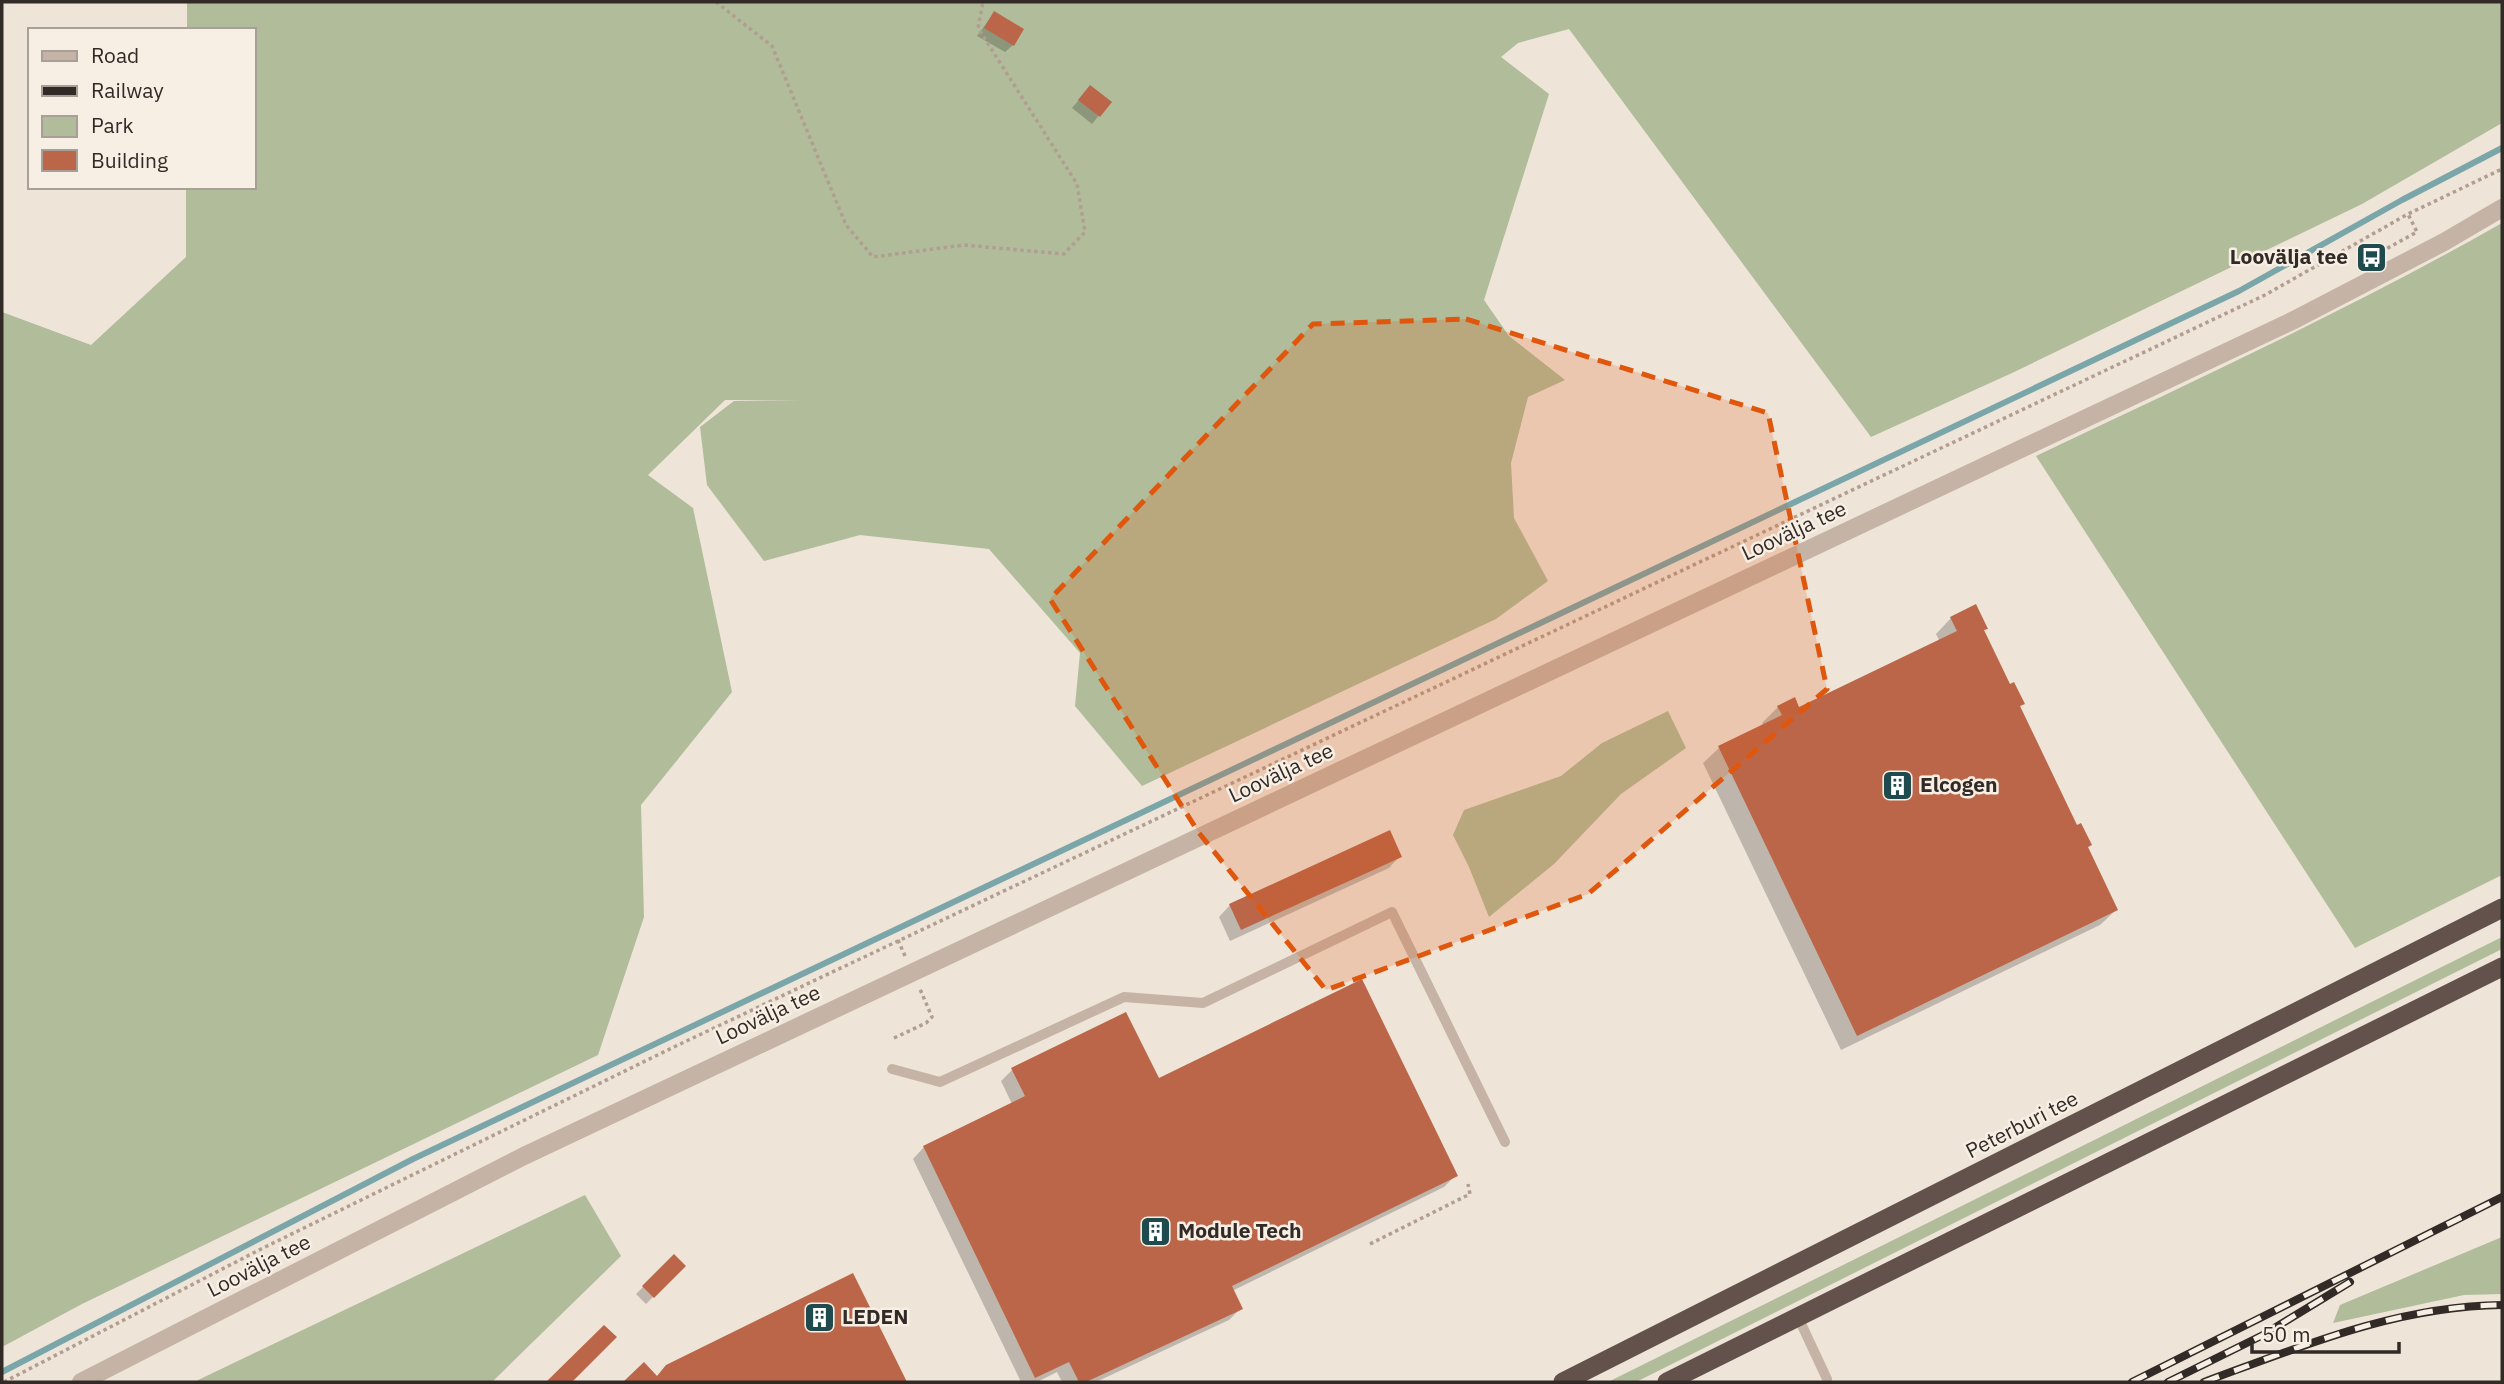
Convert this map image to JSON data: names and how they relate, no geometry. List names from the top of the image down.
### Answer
{
  "streets": {
    "highway": ["Peterburi tee"],
    "street": ["Loovälja tee"]
  },
  "places": {
    "bus stop": ["Loovälja tee"],
    "building": ["Elcogen", "Module Tech", "LEDEN"]
  },
  "legend": [
    "Road",
    "Railway",
    "Park",
    "Building"
  ],
  "scale_bar": "50 m"
}
